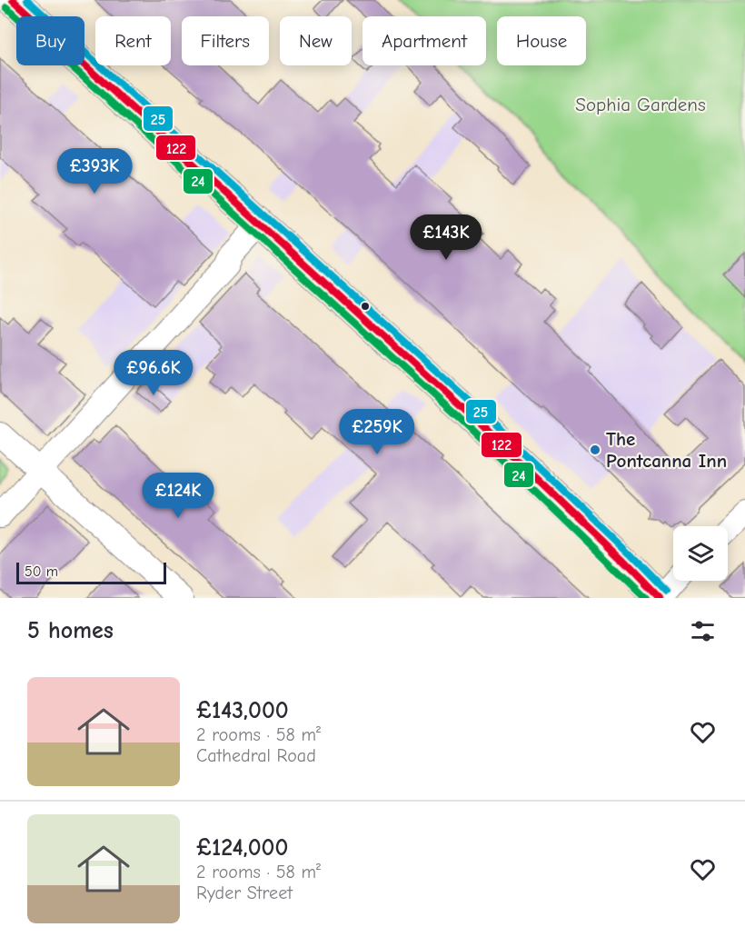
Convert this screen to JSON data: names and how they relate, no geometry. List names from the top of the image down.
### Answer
{
  "parks": ["Sophia Gardens"],
  "places": ["The Pontcanna Inn"],
  "lines": ["transit line 122", "transit line 25", "transit line 24"],
  "scale_bar": "50 m",
  "page": {
    "chip": [
      "Buy",
      "Rent",
      "Filters",
      "New",
      "Apartment",
      "House"
    ],
    "price": [
      "£393K",
      "£143K",
      "£96.6K",
      "£259K",
      "£124K"
    ],
    "scale": "50 m",
    "heading": "5 homes",
    "list": [
      {
        "name": "£143,000",
        "note": "2 rooms · 58 m² · Cathedral Road"
      },
      {
        "name": "£124,000",
        "note": "2 rooms · 58 m² · Ryder Street"
      }
    ]
  }
}
